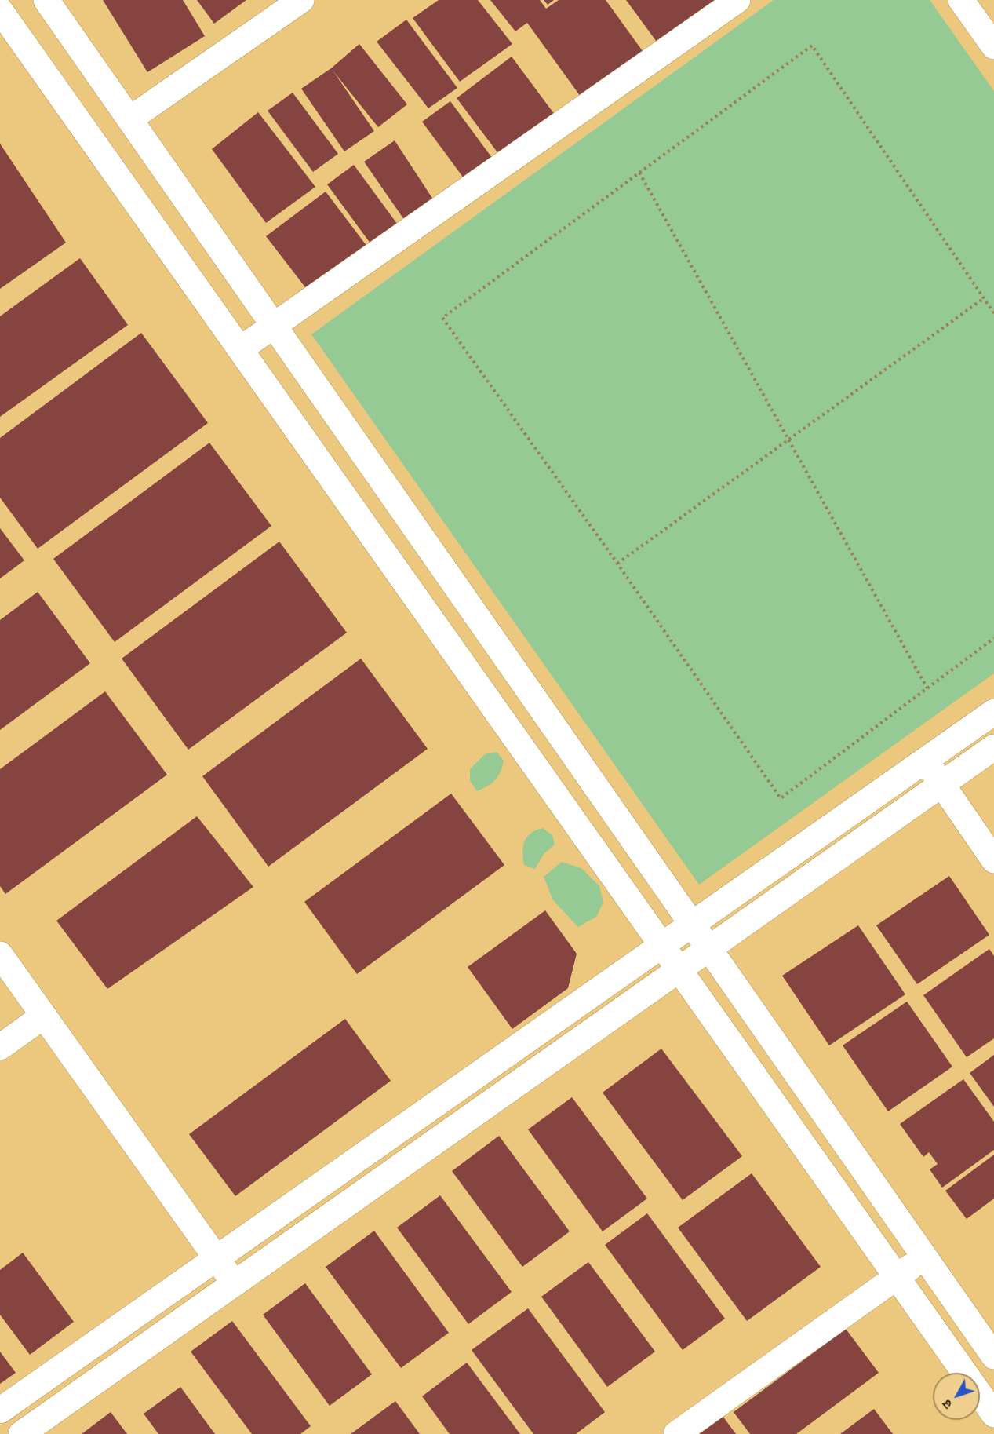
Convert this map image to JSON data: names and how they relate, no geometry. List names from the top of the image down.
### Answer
{
  "north": "bottom left"
}
